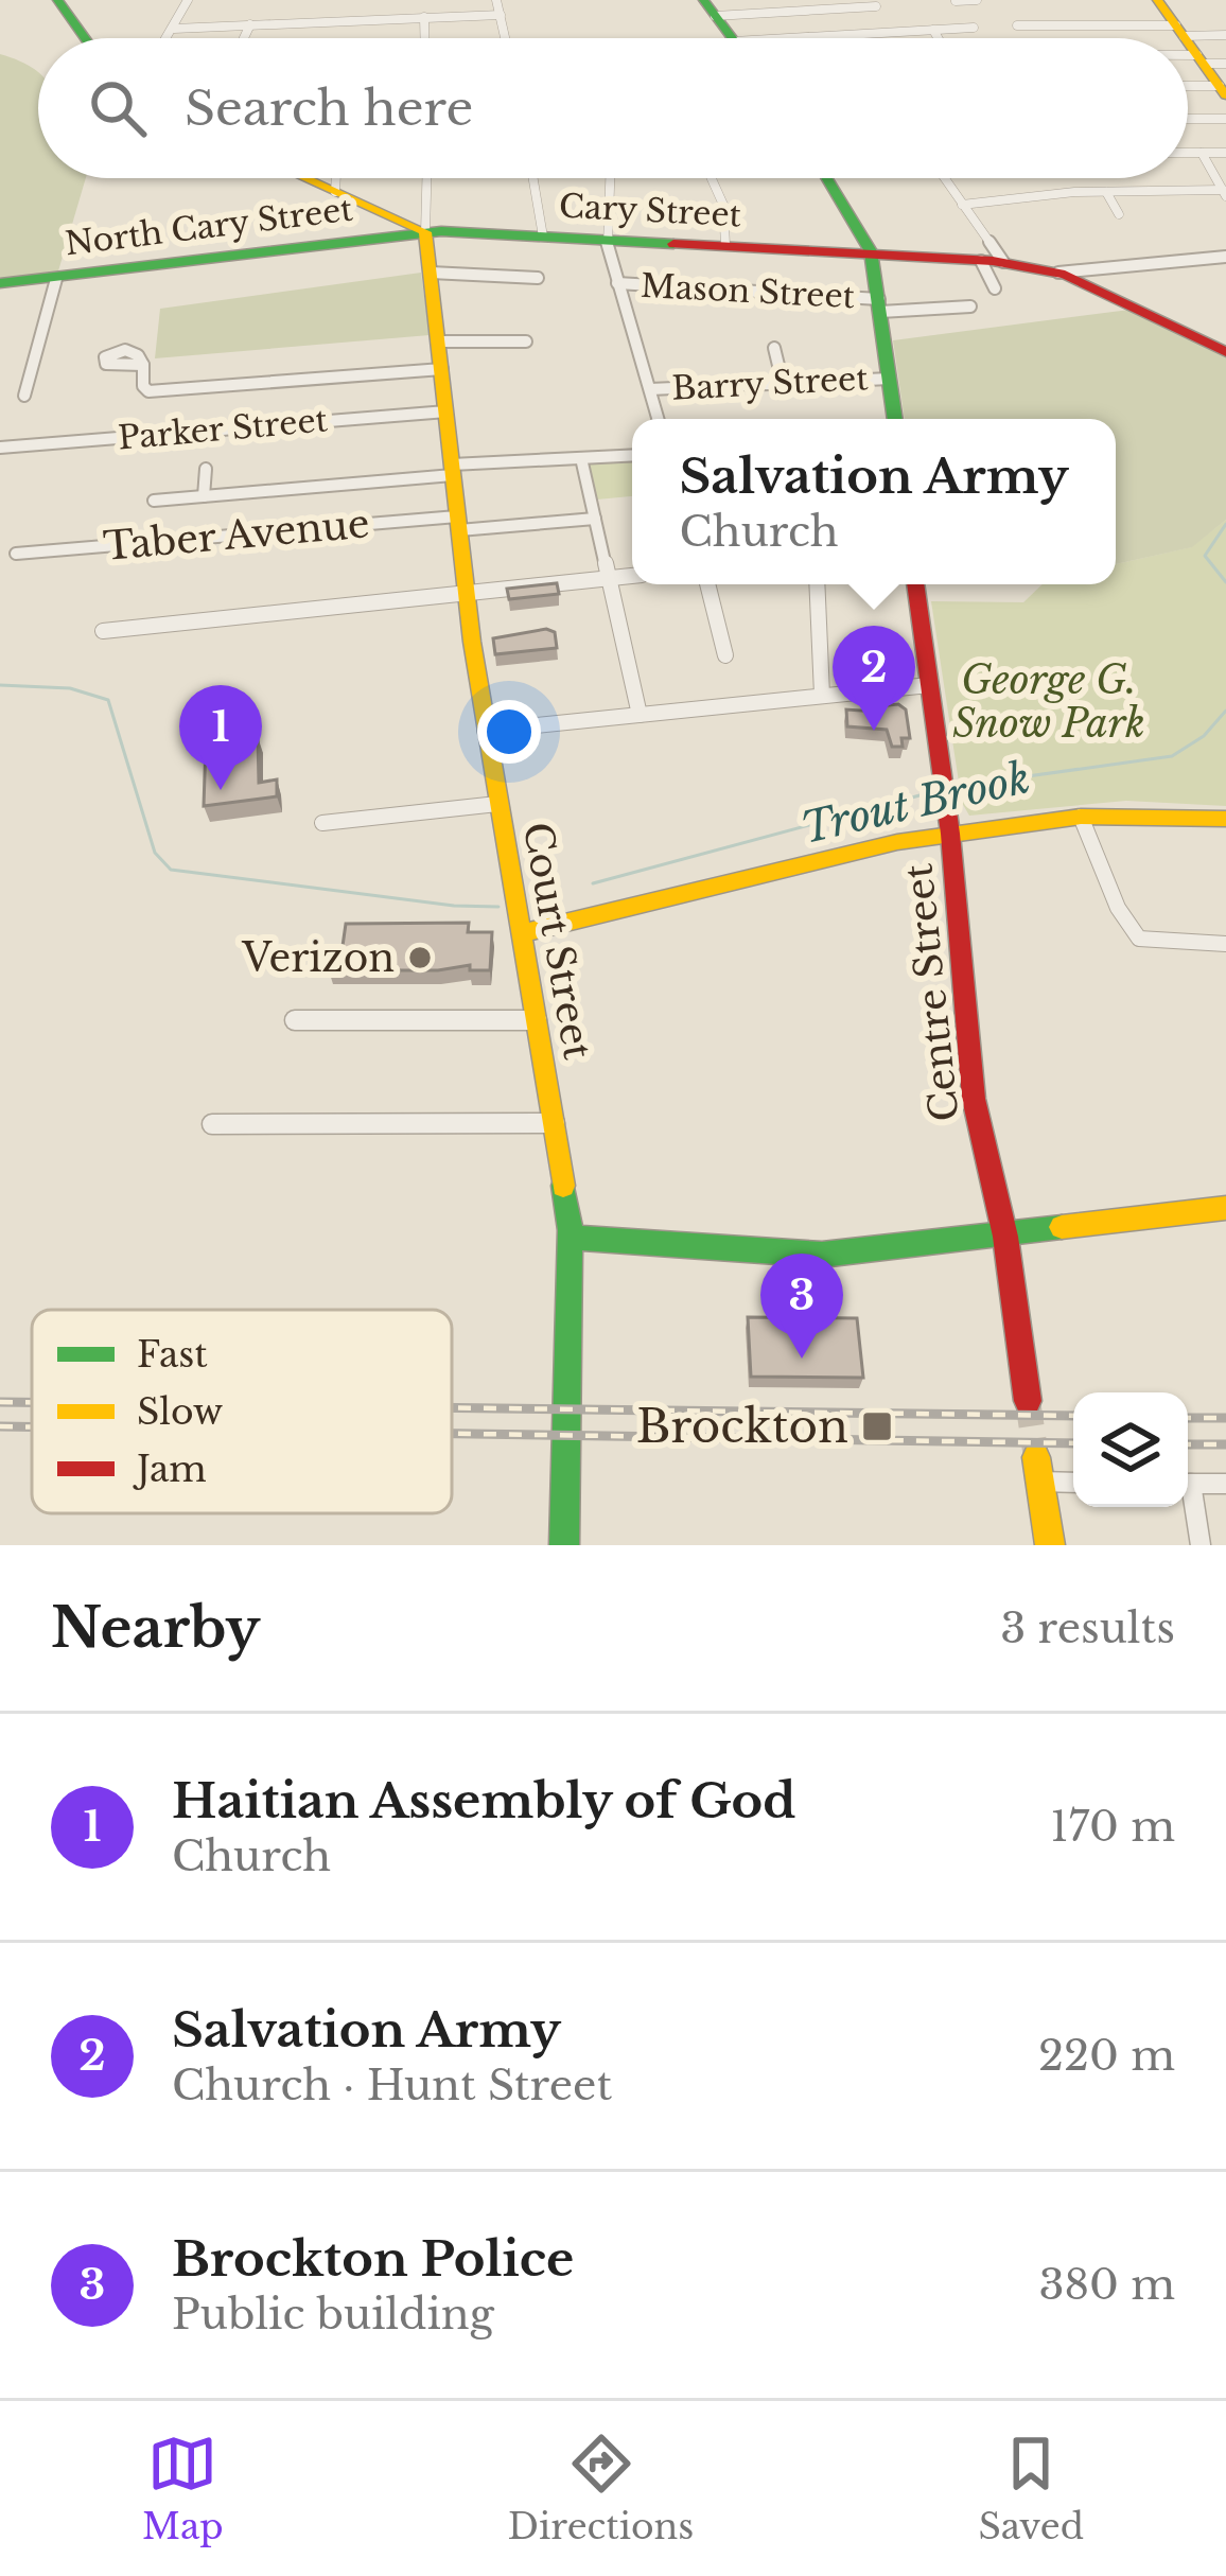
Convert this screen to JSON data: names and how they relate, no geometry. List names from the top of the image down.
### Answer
{
  "streets": {
    "main road": [
      "Cary Street",
      "North Cary Street",
      "Court Street",
      "Centre Street"
    ],
    "street": [
      "Mason Street",
      "Barry Street",
      "Parker Street",
      "Taber Avenue"
    ]
  },
  "crossings": [
    ["Cary Street", "North Cary Street"],
    ["Cary Street", "Court Street"],
    ["North Cary Street", "Court Street"],
    ["Parker Street", "Court Street"],
    ["Taber Avenue", "Court Street"]
  ],
  "water": ["Trout Brook"],
  "parks": ["George G. Snow Park"],
  "places": {
    "other": ["Verizon"],
    "transit": ["Brockton"]
  },
  "legend": ["Fast", "Slow", "Jam"],
  "page": {
    "search": "Search here",
    "popup": ["Salvation Army", "Church"],
    "pins": ["2", "1", "3"],
    "heading": ["Nearby", "3 results"],
    "list": [
      {
        "mark": "1",
        "name": "Haitian Assembly of God",
        "note": "Church",
        "value": "170 m"
      },
      {
        "mark": "2",
        "name": "Salvation Army",
        "note": "Church · Hunt Street",
        "value": "220 m"
      },
      {
        "mark": "3",
        "name": "Brockton Police",
        "note": "Public building",
        "value": "380 m"
      }
    ],
    "nav": ["Map", "Directions", "Saved"]
  }
}
